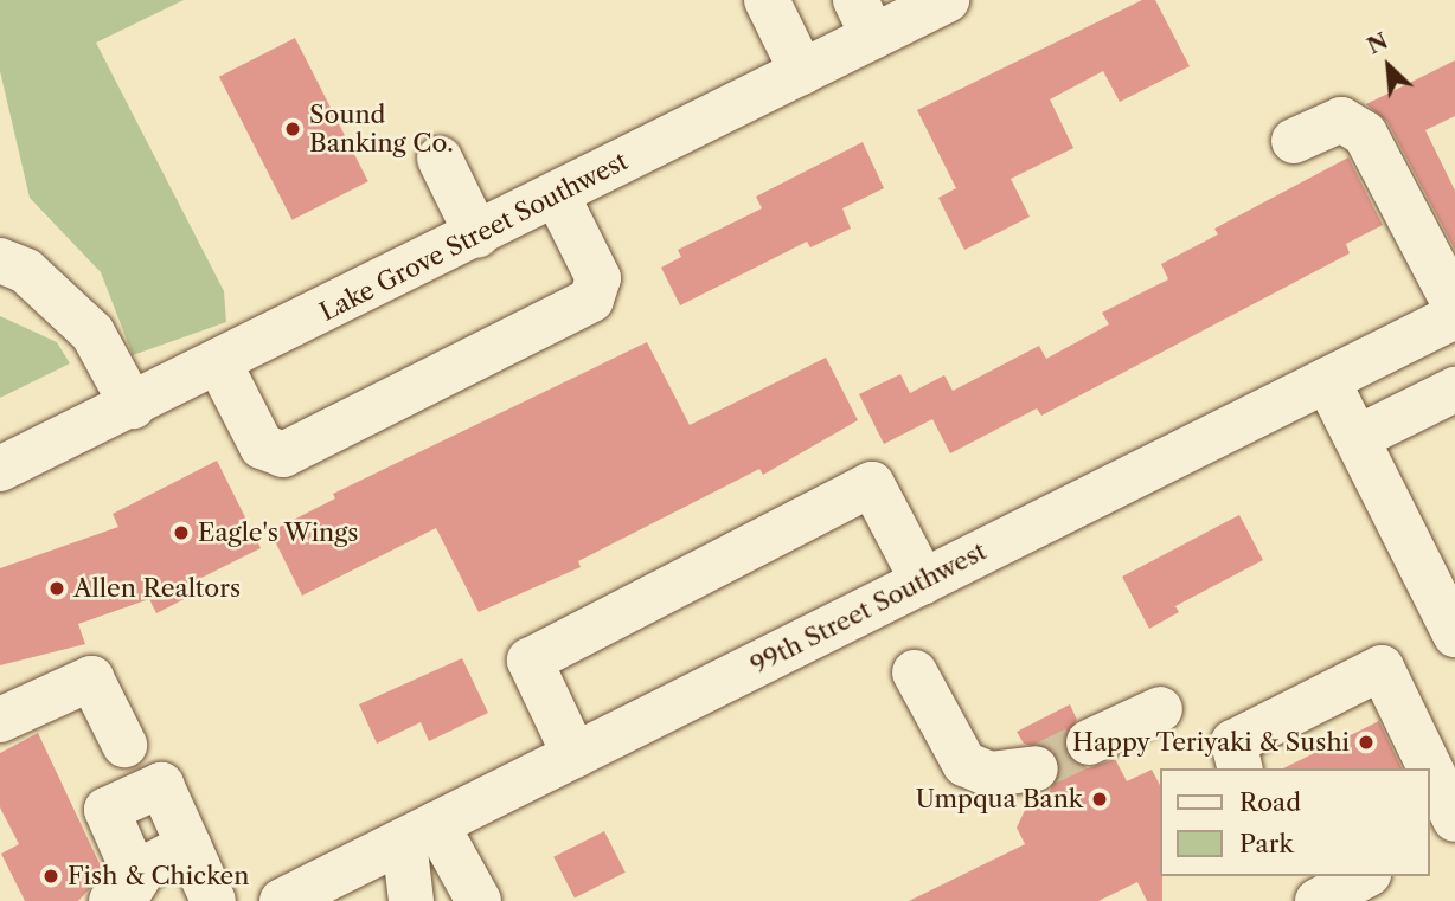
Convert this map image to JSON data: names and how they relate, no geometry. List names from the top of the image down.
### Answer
{
  "streets": {
    "street": ["Lake Grove Street Southwest", "99th Street Southwest"]
  },
  "places": [
    "Sound Banking Co.",
    "Eagle's Wings",
    "Allen Realtors",
    "Happy Teriyaki & Sushi",
    "Umpqua Bank",
    "Fish & Chicken"
  ],
  "legend": ["Road", "Park"],
  "north": "top left"
}
